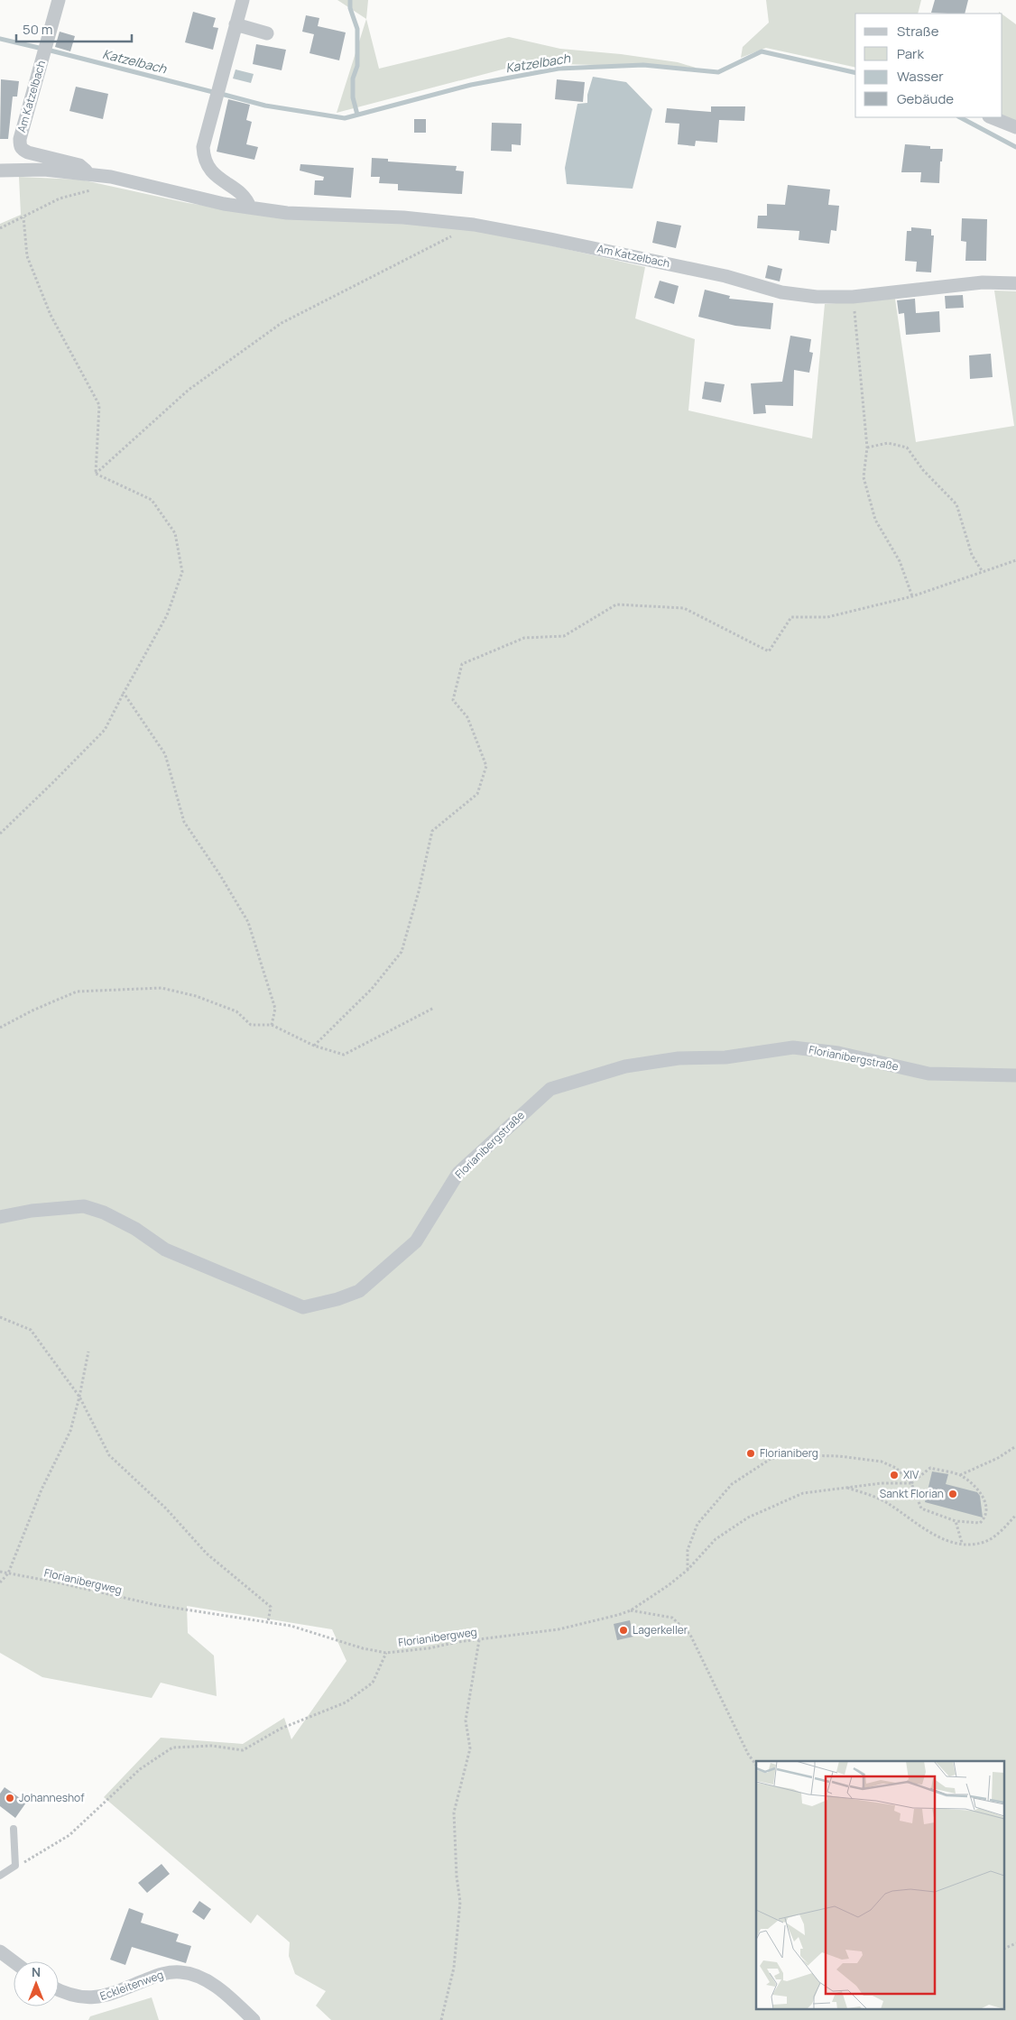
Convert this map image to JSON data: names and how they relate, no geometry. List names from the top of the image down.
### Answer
{
  "streets": {
    "street": ["Am Katzelbach", "Florianibergstraße", "Eckleitenweg"],
    "path": ["Florianibergweg"]
  },
  "water": ["Katzelbach"],
  "places": [
    "Florianiberg",
    "XIV",
    "Sankt Florian",
    "Lagerkeller",
    "Johanneshof"
  ],
  "legend": [
    "Straße",
    "Park",
    "Wasser",
    "Gebäude"
  ],
  "scale_bar": "50 m",
  "north": "top"
}
